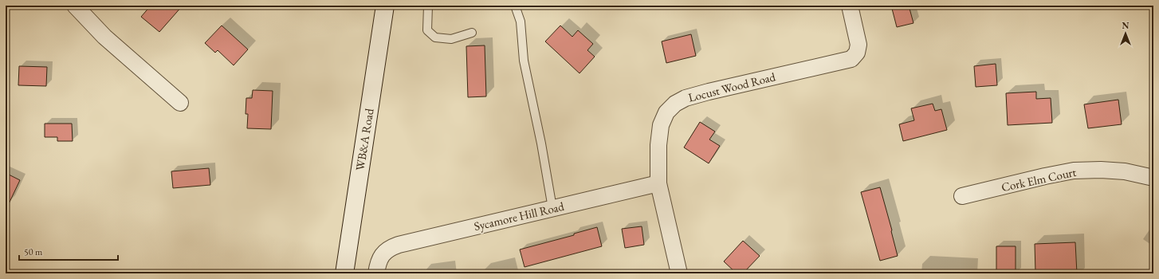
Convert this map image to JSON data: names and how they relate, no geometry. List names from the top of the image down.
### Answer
{
  "streets": {
    "street": [
      "Locust Wood Road",
      "WB&A Road",
      "Cork Elm Court",
      "Sycamore Hill Road"
    ]
  },
  "crossings": [
    ["Locust Wood Road", "Sycamore Hill Road"]
  ],
  "scale_bar": "50 m",
  "north": "top"
}
